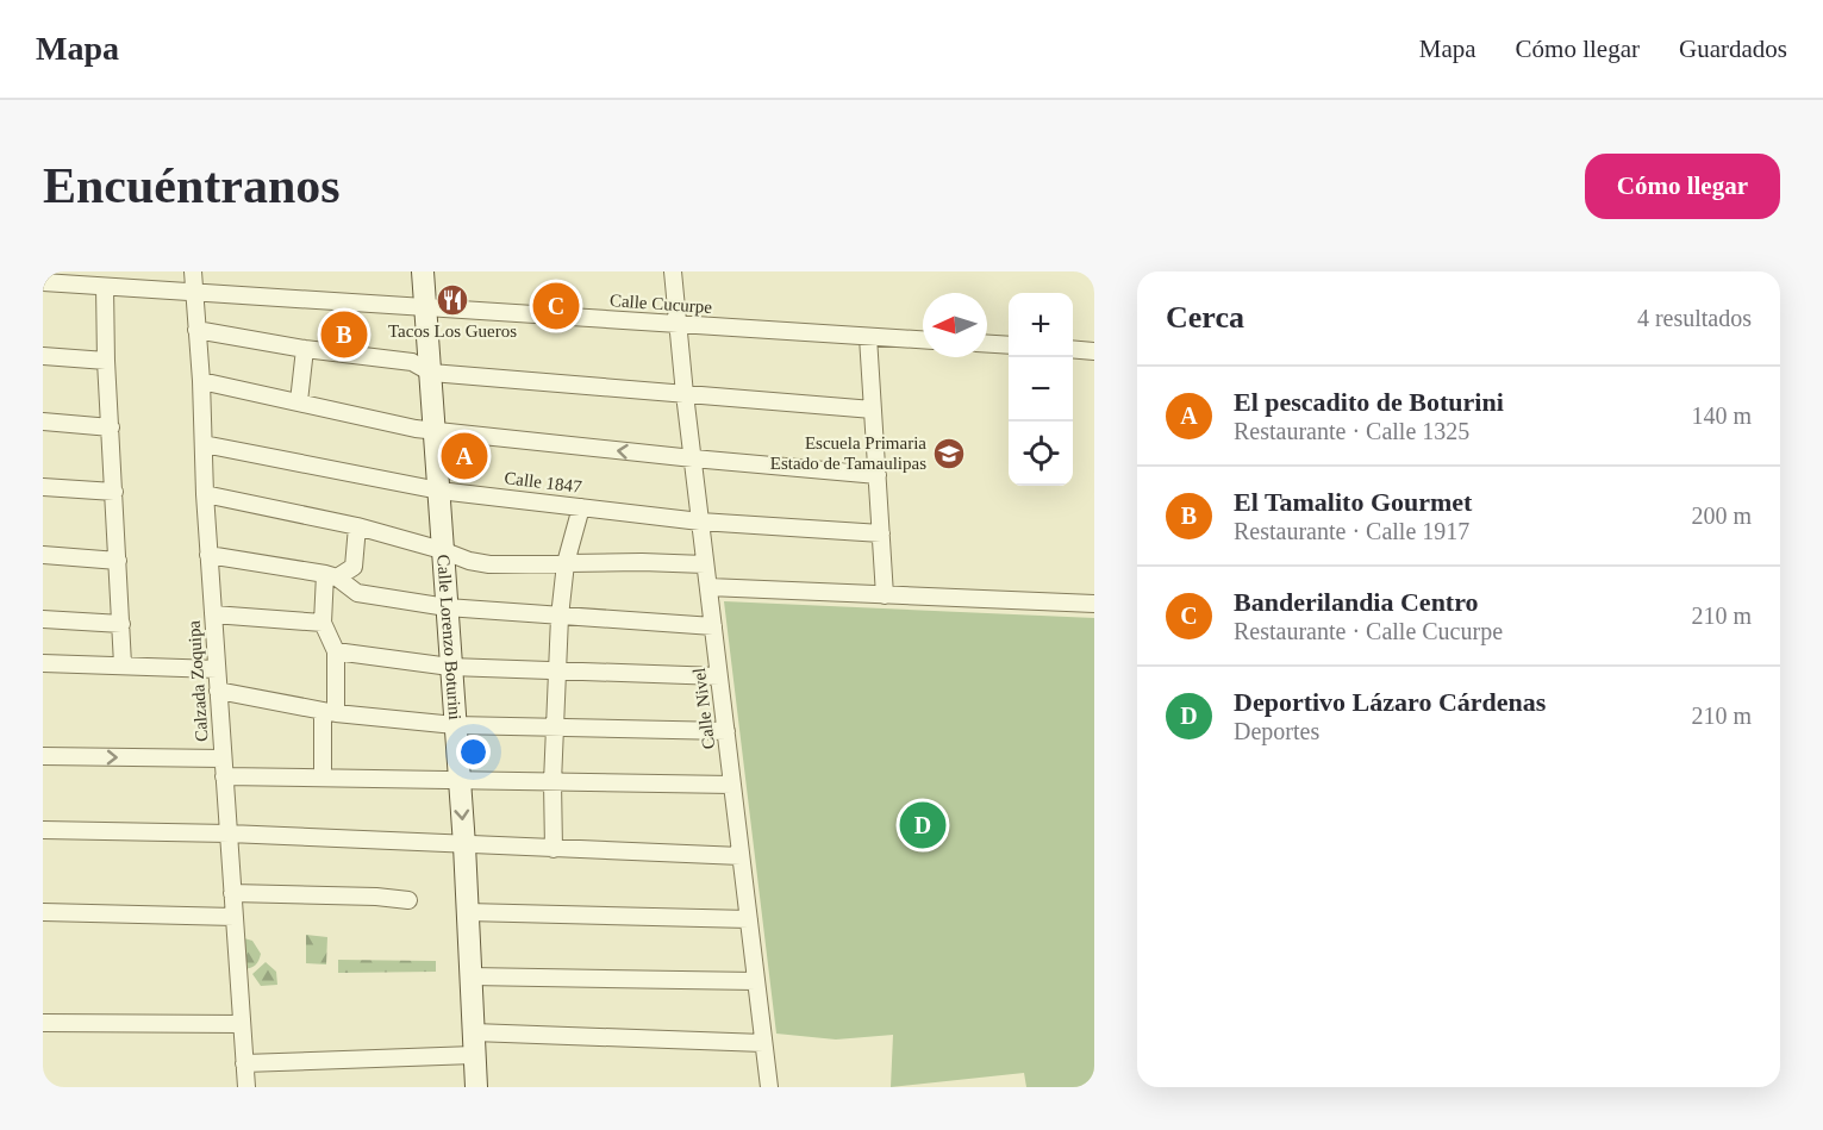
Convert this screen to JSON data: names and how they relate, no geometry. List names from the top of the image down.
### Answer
{
  "streets": {
    "main road": ["Calle Lorenzo Boturini"],
    "street": [
      "Calle Cucurpe",
      "Calle 1847",
      "Calzada Zoquipa",
      "Calle Nivel"
    ]
  },
  "crossings": [
    ["Calle Cucurpe", "Calle Lorenzo Boturini"],
    ["Calle Cucurpe", "Calzada Zoquipa"],
    ["Calle Cucurpe", "Calle Nivel"],
    ["Calle 1847", "Calle Lorenzo Boturini"],
    ["Calle 1847", "Calzada Zoquipa"],
    ["Calle 1847", "Calle Nivel"]
  ],
  "places": {
    "restaurant": ["Tacos Los Gueros"],
    "school or university": ["Escuela Primaria Estado de Tamaulipas"]
  },
  "north": "left",
  "page": {
    "header": "Mapa",
    "nav": ["Mapa", "Cómo llegar", "Guardados"],
    "buttons": "Cómo llegar",
    "title": "Encuéntranos",
    "heading": ["Cerca", "4 resultados"],
    "pins": [
      "C",
      "B",
      "A",
      "D"
    ],
    "map_buttons": ["+", "−"],
    "list": [
      {
        "mark": "A",
        "name": "El pescadito de Boturini",
        "note": "Restaurante · Calle 1325",
        "value": "140 m"
      },
      {
        "mark": "B",
        "name": "El Tamalito Gourmet",
        "note": "Restaurante · Calle 1917",
        "value": "200 m"
      },
      {
        "mark": "C",
        "name": "Banderilandia Centro",
        "note": "Restaurante · Calle Cucurpe",
        "value": "210 m"
      },
      {
        "mark": "D",
        "name": "Deportivo Lázaro Cárdenas",
        "note": "Deportes",
        "value": "210 m"
      }
    ]
  }
}
